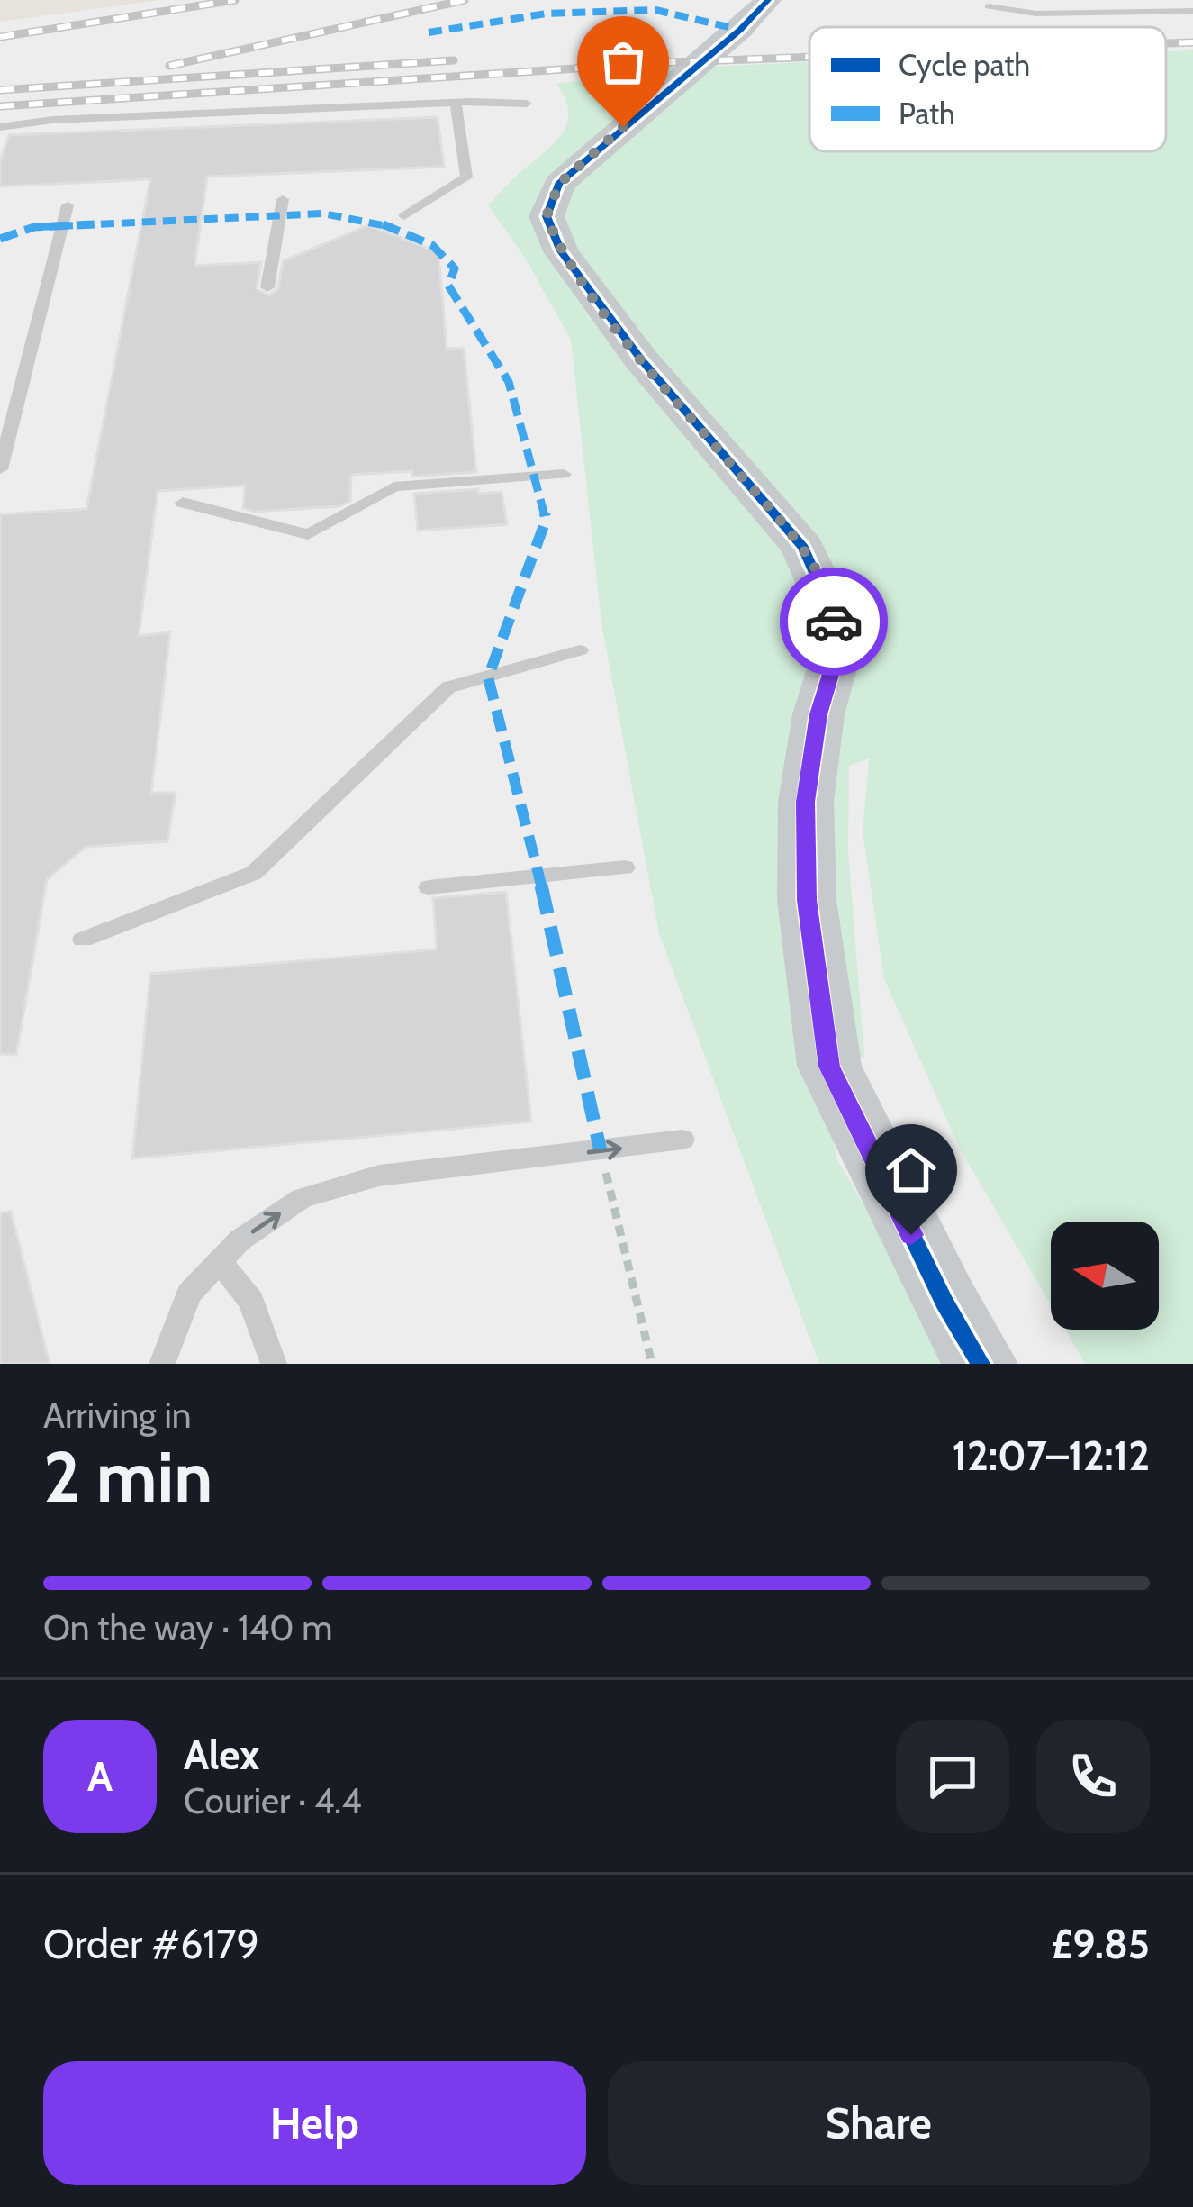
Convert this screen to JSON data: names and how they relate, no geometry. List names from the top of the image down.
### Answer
{
  "legend": ["Cycle path", "Path"],
  "north": "left",
  "page": {
    "heading": ["2 min", "Arriving in", "12:07–12:12"],
    "panel": [
      "Alex",
      "Courier · 4.4",
      "Order #6179",
      "£9.85"
    ],
    "bar": "On the way · 140 m",
    "round": "A",
    "buttons": ["Help", "Share"]
  }
}
